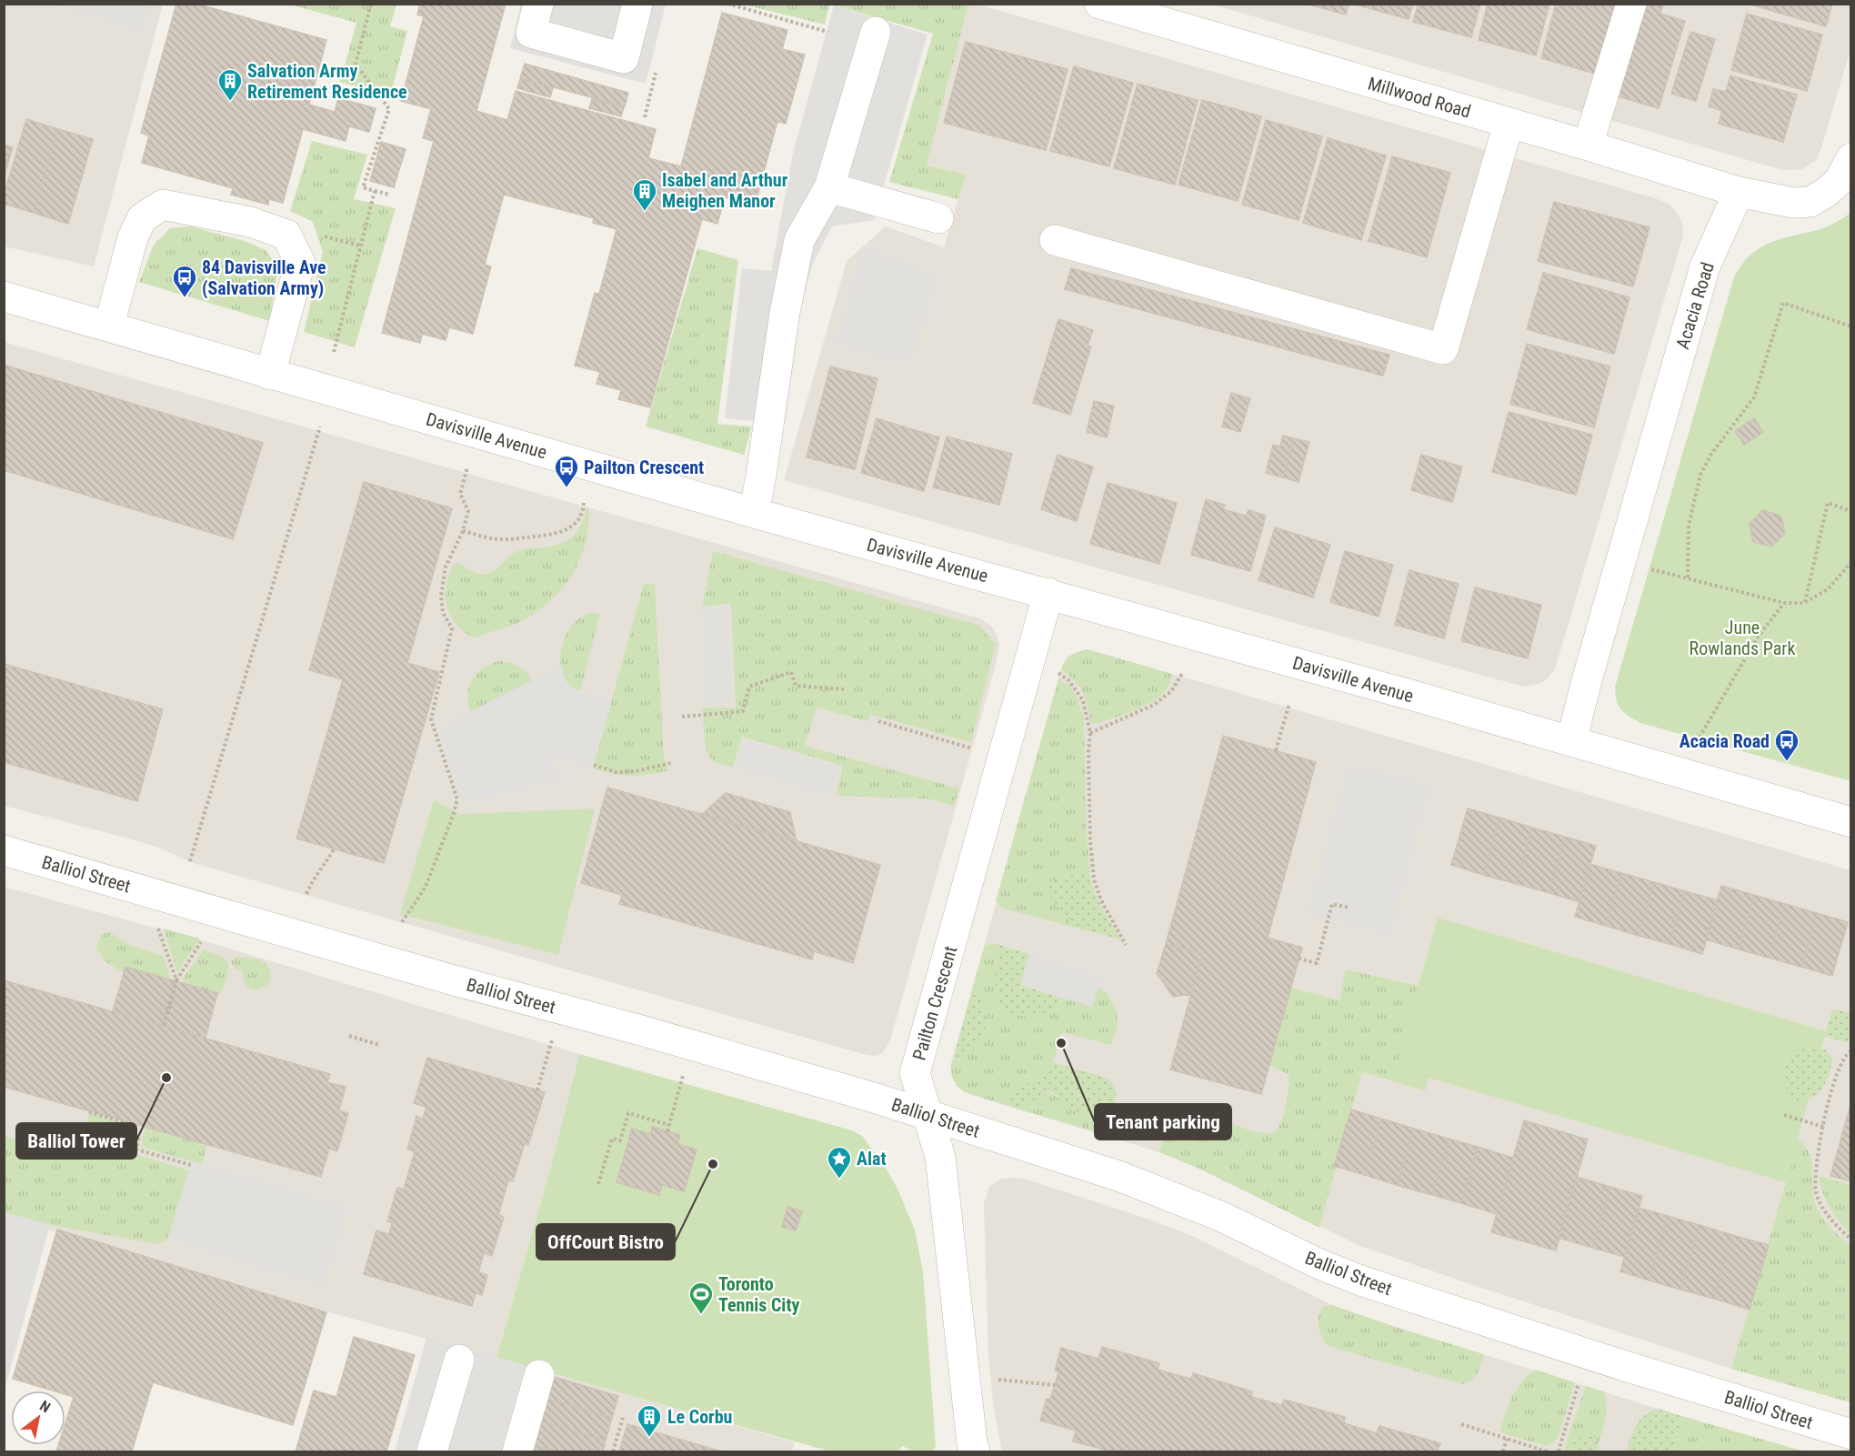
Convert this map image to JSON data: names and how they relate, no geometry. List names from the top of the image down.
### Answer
{
  "streets": {
    "street": [
      "Millwood Road",
      "Acacia Road",
      "Davisville Avenue",
      "Balliol Street",
      "Pailton Crescent"
    ]
  },
  "crossings": [
    ["Millwood Road", "Acacia Road"],
    ["Acacia Road", "Davisville Avenue"],
    ["Davisville Avenue", "Pailton Crescent"],
    ["Balliol Street", "Pailton Crescent"]
  ],
  "parks": ["June Rowlands Park"],
  "places": {
    "building": ["Salvation Army Retirement Residence", "Isabel and Arthur Meighen Manor", "Le Corbu"],
    "bus stop": ["84 Davisville Ave (Salvation Army)", "Pailton Crescent", "Acacia Road"],
    "other": ["Tenant parking", "Balliol Tower", "OffCourt Bistro"],
    "place": ["Alat"],
    "sports": ["Toronto Tennis City"]
  },
  "north": "top right"
}
